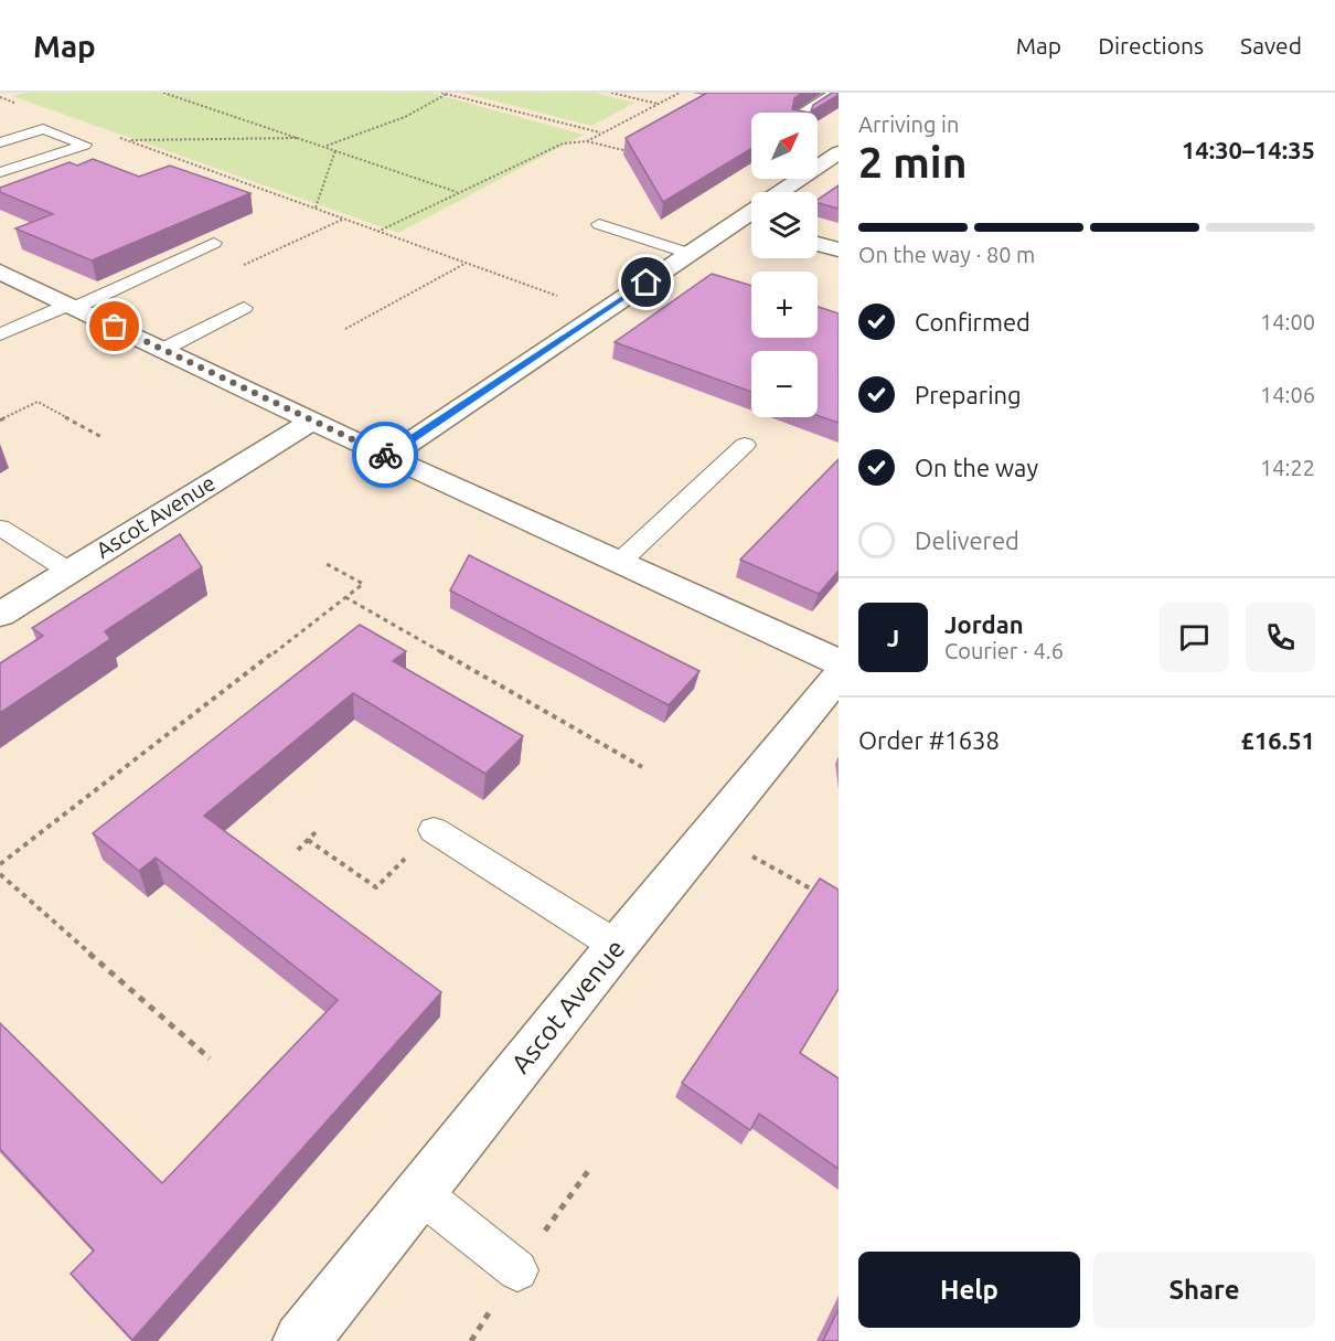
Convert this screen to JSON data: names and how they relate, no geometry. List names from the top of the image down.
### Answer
{
  "streets": {
    "street": ["Ascot Avenue"]
  },
  "north": "top right",
  "page": {
    "header": "Map",
    "nav": ["Map", "Directions", "Saved"],
    "heading": ["2 min", "Arriving in", "14:30–14:35"],
    "panel": [
      "Jordan",
      "Courier · 4.6",
      "Order #1638",
      "£16.51"
    ],
    "map_buttons": ["+", "−"],
    "bar": "On the way · 80 m",
    "list": [
      ["Confirmed", "14:00"],
      ["Preparing", "14:06"],
      ["On the way", "14:22"],
      "Delivered"
    ],
    "round": "J",
    "buttons": ["Help", "Share"]
  }
}
